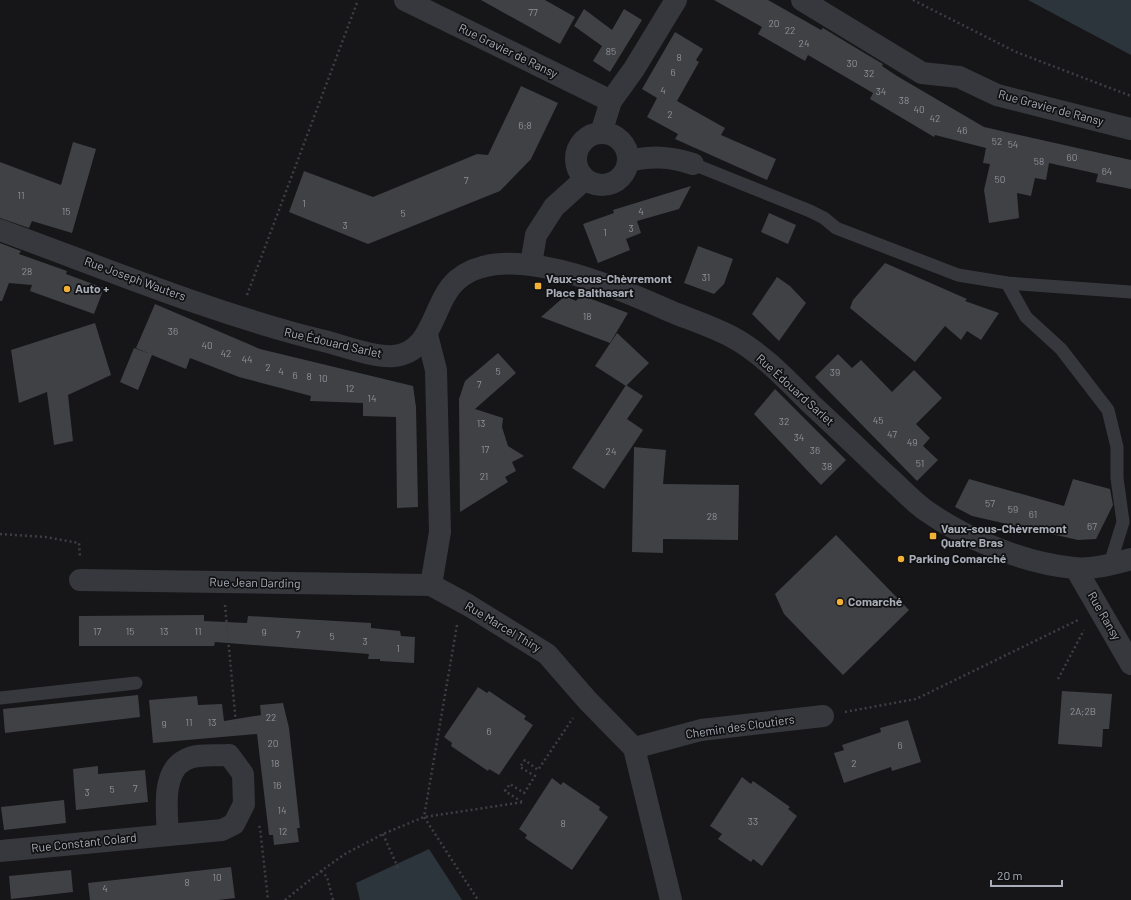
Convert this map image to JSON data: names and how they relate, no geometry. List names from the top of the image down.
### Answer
{
  "streets": {
    "street": [
      "Rue Gravier de Ransy",
      "Rue Joseph Wauters",
      "Rue Édouard Sarlet",
      "Rue Jean Darding",
      "Rue Ransy",
      "Rue Marcel Thiry",
      "Chemin des Cloutiers",
      "Rue Constant Colard"
    ]
  },
  "crossings": [
    ["Rue Joseph Wauters", "Rue Édouard Sarlet"],
    ["Rue Édouard Sarlet", "Rue Ransy"],
    ["Rue Jean Darding", "Rue Marcel Thiry"],
    ["Rue Marcel Thiry", "Chemin des Cloutiers"]
  ],
  "places": {
    "transit": ["Vaux-sous-Chèvremont Place Balthasart", "Vaux-sous-Chèvremont Quatre Bras"],
    "other": ["Auto +", "Parking Comarché", "Comarché"]
  },
  "house_numbers": [
    "77",
    "20",
    "22",
    "24",
    "85",
    "8",
    "30",
    "6",
    "32",
    "4",
    "34",
    "38",
    "40",
    "2",
    "42",
    "6;8",
    "46",
    "52",
    "54",
    "60",
    "58",
    "64",
    "50",
    "7",
    "11",
    "1",
    "15",
    "4",
    "5",
    "3",
    "3",
    "1",
    "28",
    "31",
    "18",
    "36",
    "40",
    "42",
    "44",
    "2",
    "4",
    "5",
    "39",
    "6",
    "8",
    "10",
    "7",
    "12",
    "14",
    "45",
    "32",
    "13",
    "47",
    "34",
    "49",
    "17",
    "36",
    "24",
    "51",
    "38",
    "21",
    "57",
    "59",
    "61",
    "28",
    "67",
    "17",
    "15",
    "13",
    "11",
    "9",
    "7",
    "5",
    "3",
    "1",
    "2A;2B",
    "22",
    "11",
    "13",
    "9",
    "6",
    "20",
    "6",
    "18",
    "2",
    "16",
    "7",
    "5",
    "3",
    "14",
    "33",
    "8",
    "12",
    "10",
    "8",
    "4"
  ],
  "scale_bar": "20 m"
}
